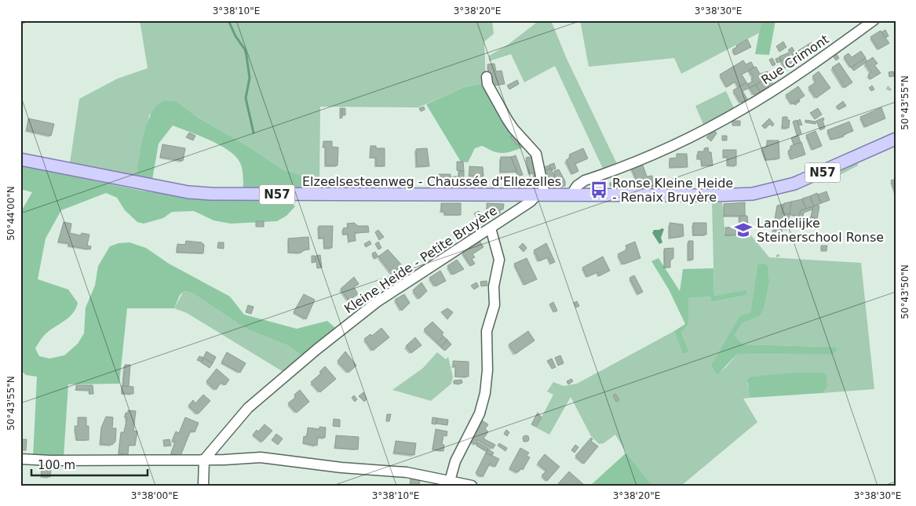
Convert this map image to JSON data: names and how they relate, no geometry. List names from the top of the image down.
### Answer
{
  "streets": {
    "main road": ["N57", "Elzeelsesteenweg - Chaussée d'Ellezelles"],
    "street": ["Rue Crimont", "Kleine Heide - Petite Bruyère"]
  },
  "crossings": [
    ["Rue Crimont", "Elzeelsesteenweg - Chaussée d'Ellezelles"],
    ["Elzeelsesteenweg - Chaussée d'Ellezelles", "Kleine Heide - Petite Bruyère"]
  ],
  "places": {
    "bus stop": ["Ronse Kleine Heide - Renaix Bruyère"],
    "school or university": ["Landelijke Steinerschool Ronse"]
  },
  "scale_bar": "100 m",
  "coordinates": [
    "3°38'10\"E",
    "3°38'20\"E",
    "3°38'30\"E",
    "50°43'55\"N",
    "50°44'00\"N",
    "50°43'50\"N",
    "3°38'00\"E"
  ]
}
